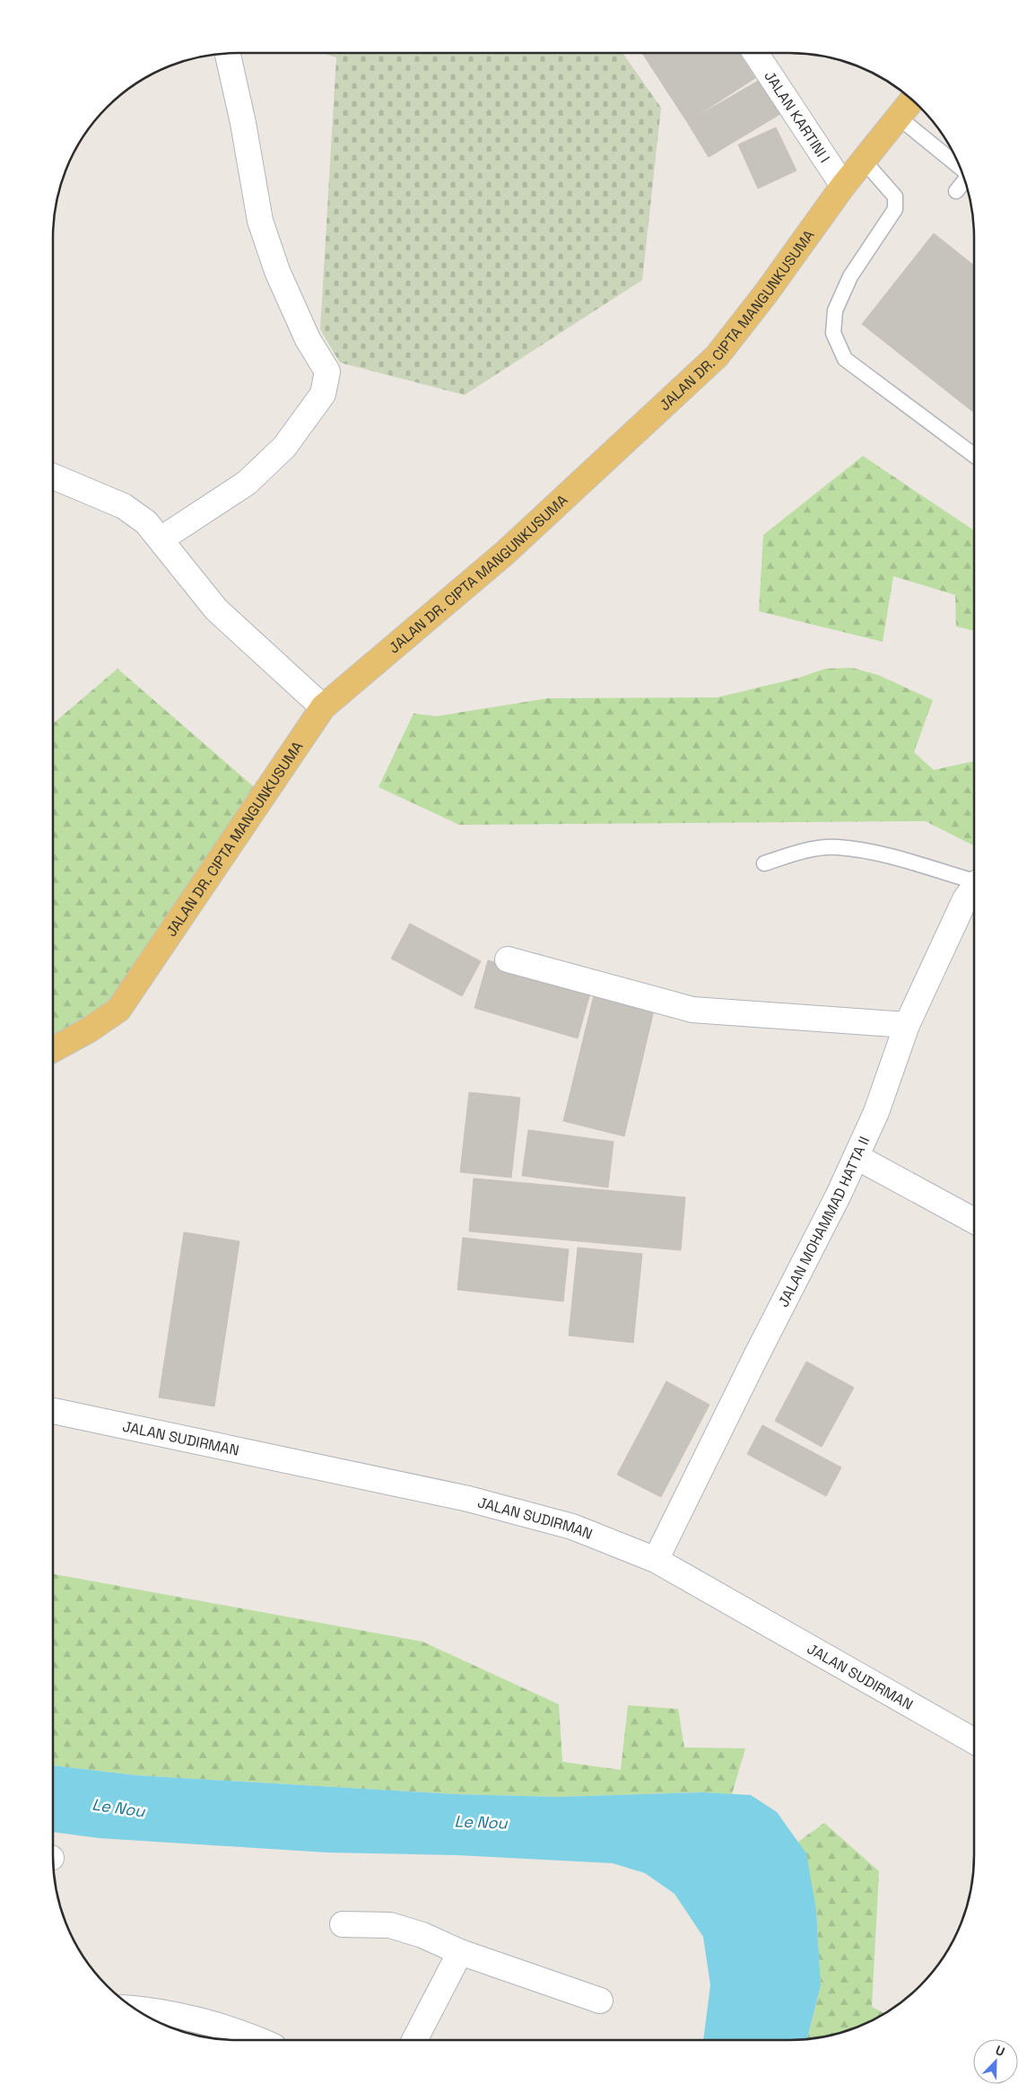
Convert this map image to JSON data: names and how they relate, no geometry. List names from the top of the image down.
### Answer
{
  "streets": {
    "main road": ["JALAN DR. CIPTA MANGUNKUSUMA"],
    "street": ["JALAN KARTINI I", "JALAN MOHAMMAD HATTA II", "JALAN SUDIRMAN"]
  },
  "crossings": [
    ["JALAN KARTINI I", "JALAN DR. CIPTA MANGUNKUSUMA"],
    ["JALAN MOHAMMAD HATTA II", "JALAN SUDIRMAN"]
  ],
  "water": ["Le Nou"],
  "north": "top right"
}
